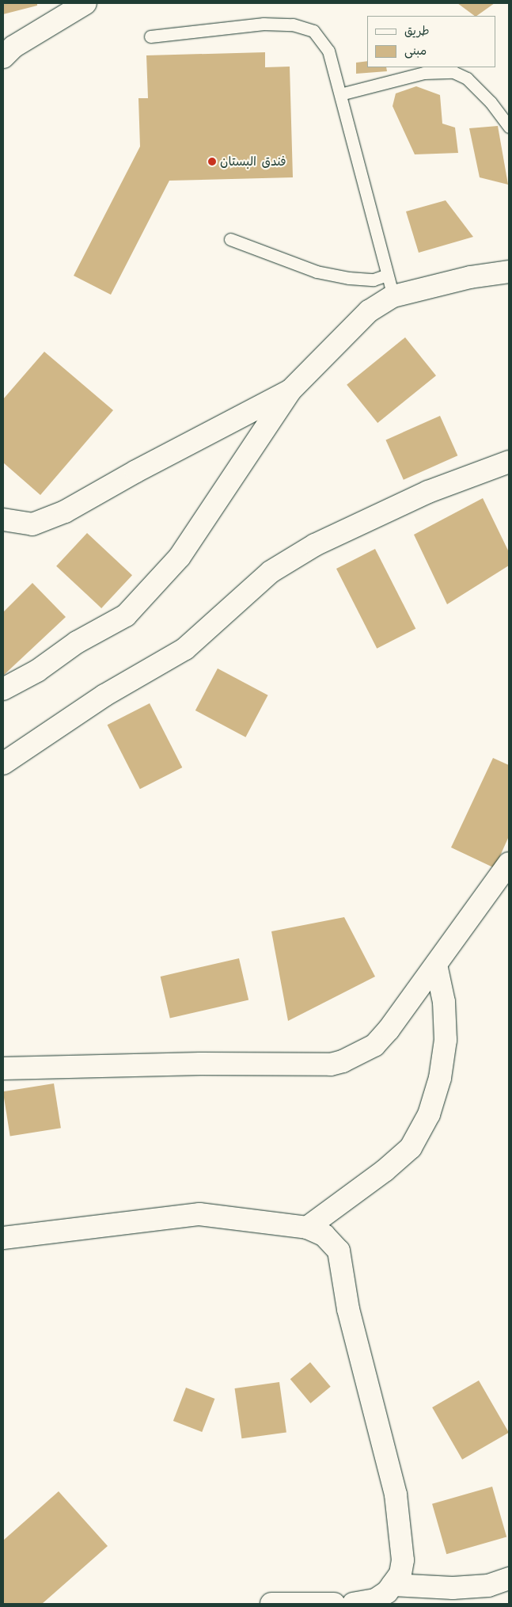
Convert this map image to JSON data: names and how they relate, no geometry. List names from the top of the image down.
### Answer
{
  "places": ["فندق البستان"],
  "legend": ["طريق", "مبنى"]
}
